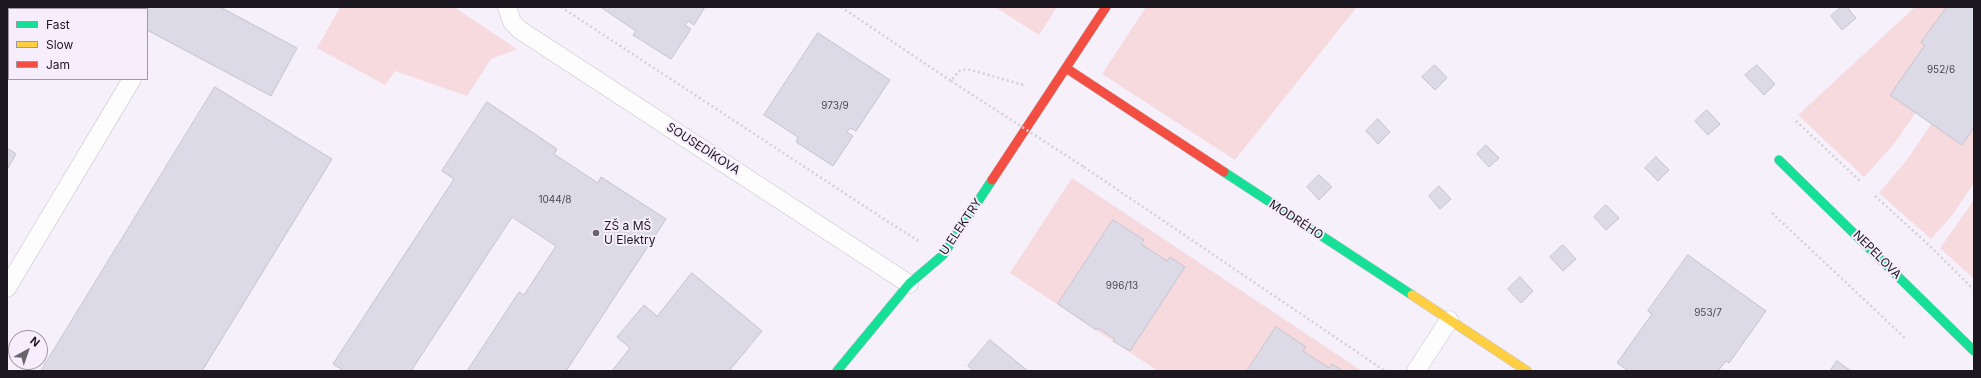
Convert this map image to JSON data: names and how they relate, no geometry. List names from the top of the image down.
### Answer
{
  "streets": {
    "street": ["MODRÉHO", "U ELEKTRY", "NEPELOVA"],
    "lane": ["SOUSEDÍKOVA"]
  },
  "crossings": [
    ["SOUSEDÍKOVA", "U ELEKTRY"],
    ["MODRÉHO", "U ELEKTRY"]
  ],
  "places": ["ZŠ a MŠ U Elektry"],
  "house_numbers": [
    "952/6",
    "973/9",
    "1044/8",
    "996/13",
    "953/7"
  ],
  "legend": ["Fast", "Slow", "Jam"],
  "north": "top right"
}
